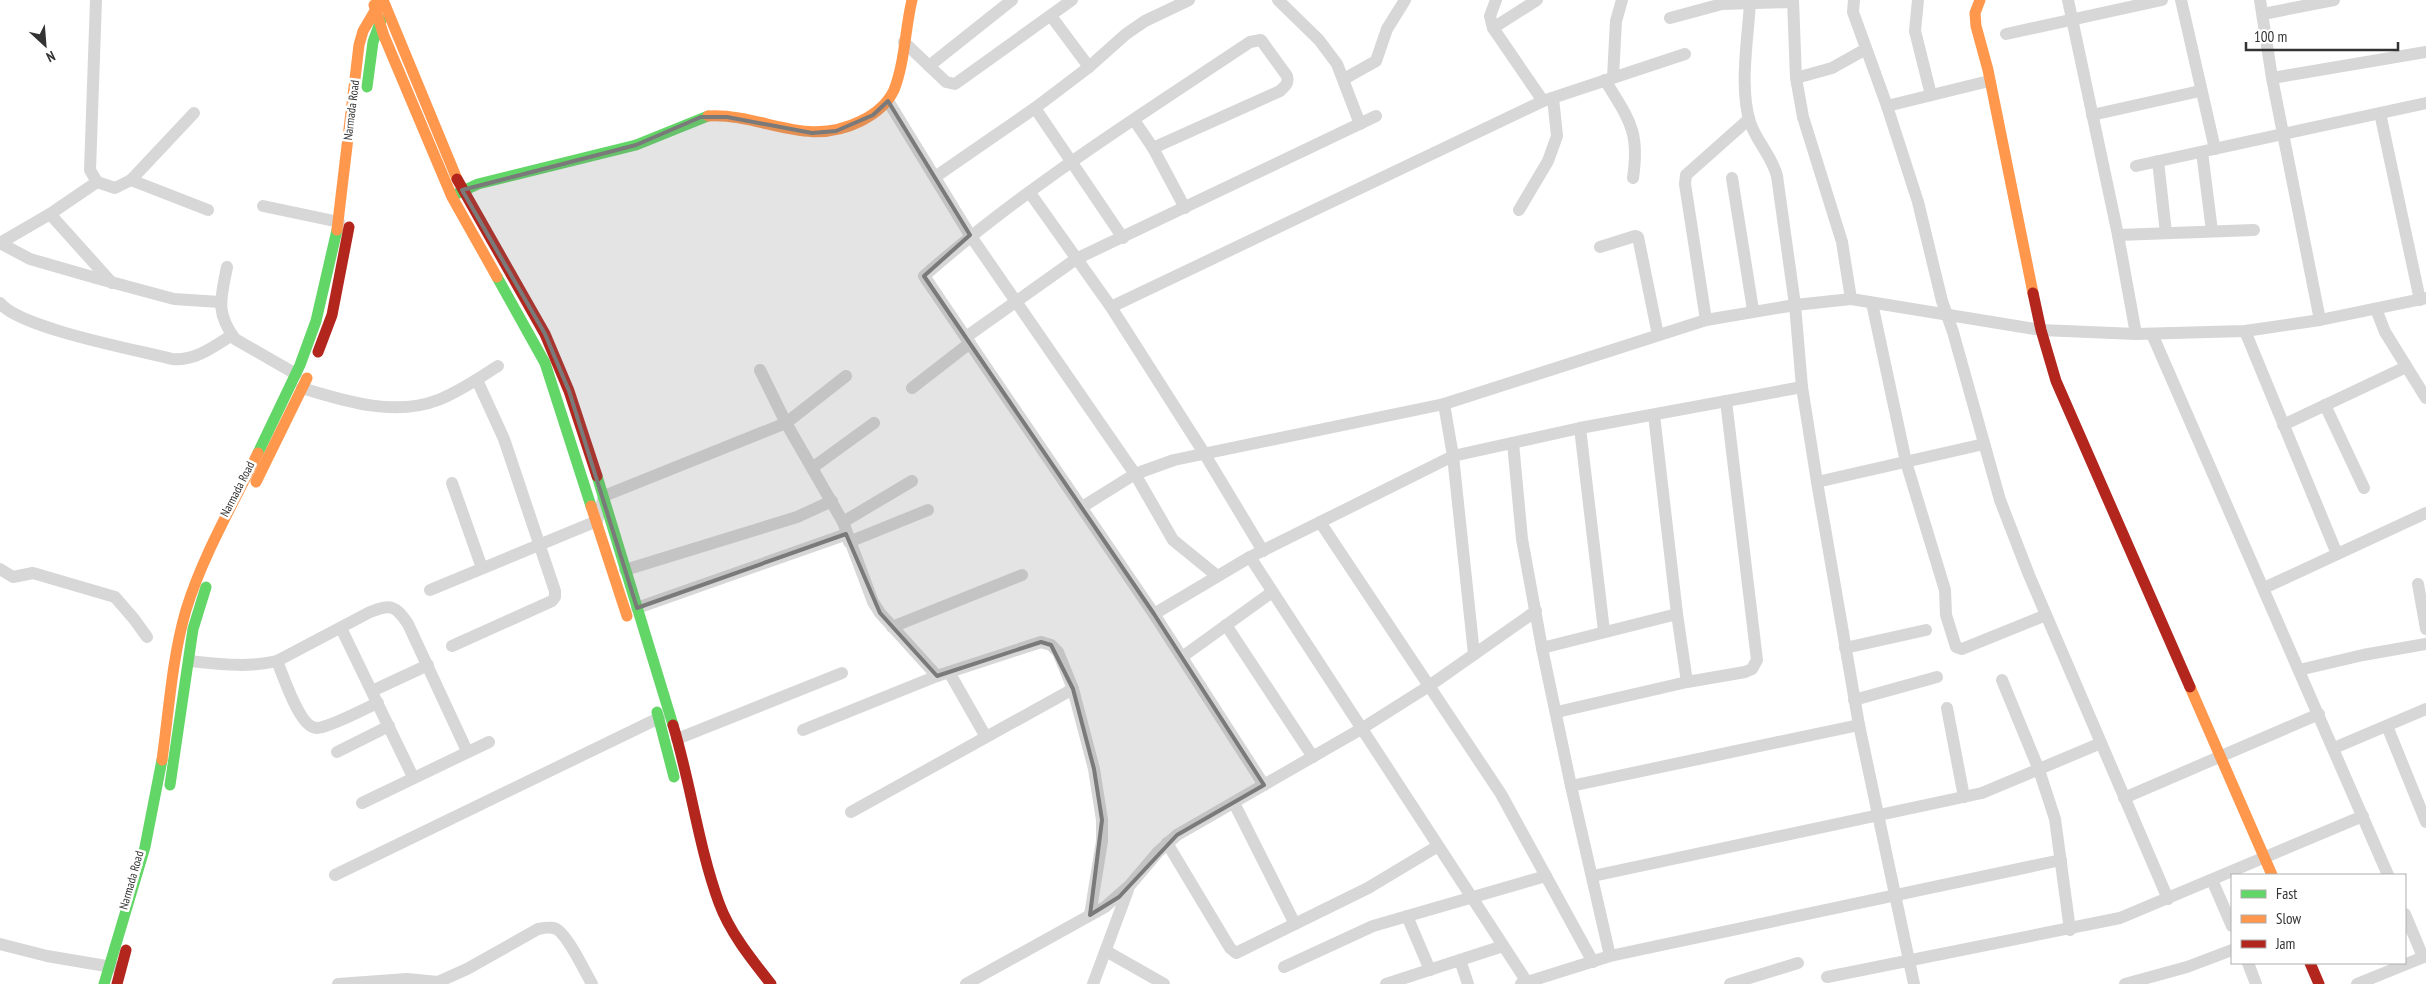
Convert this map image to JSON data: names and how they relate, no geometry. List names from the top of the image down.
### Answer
{
  "streets": {
    "street": ["Narmada Road"]
  },
  "legend": ["Fast", "Slow", "Jam"],
  "scale_bar": "100 m",
  "north": "bottom right"
}
